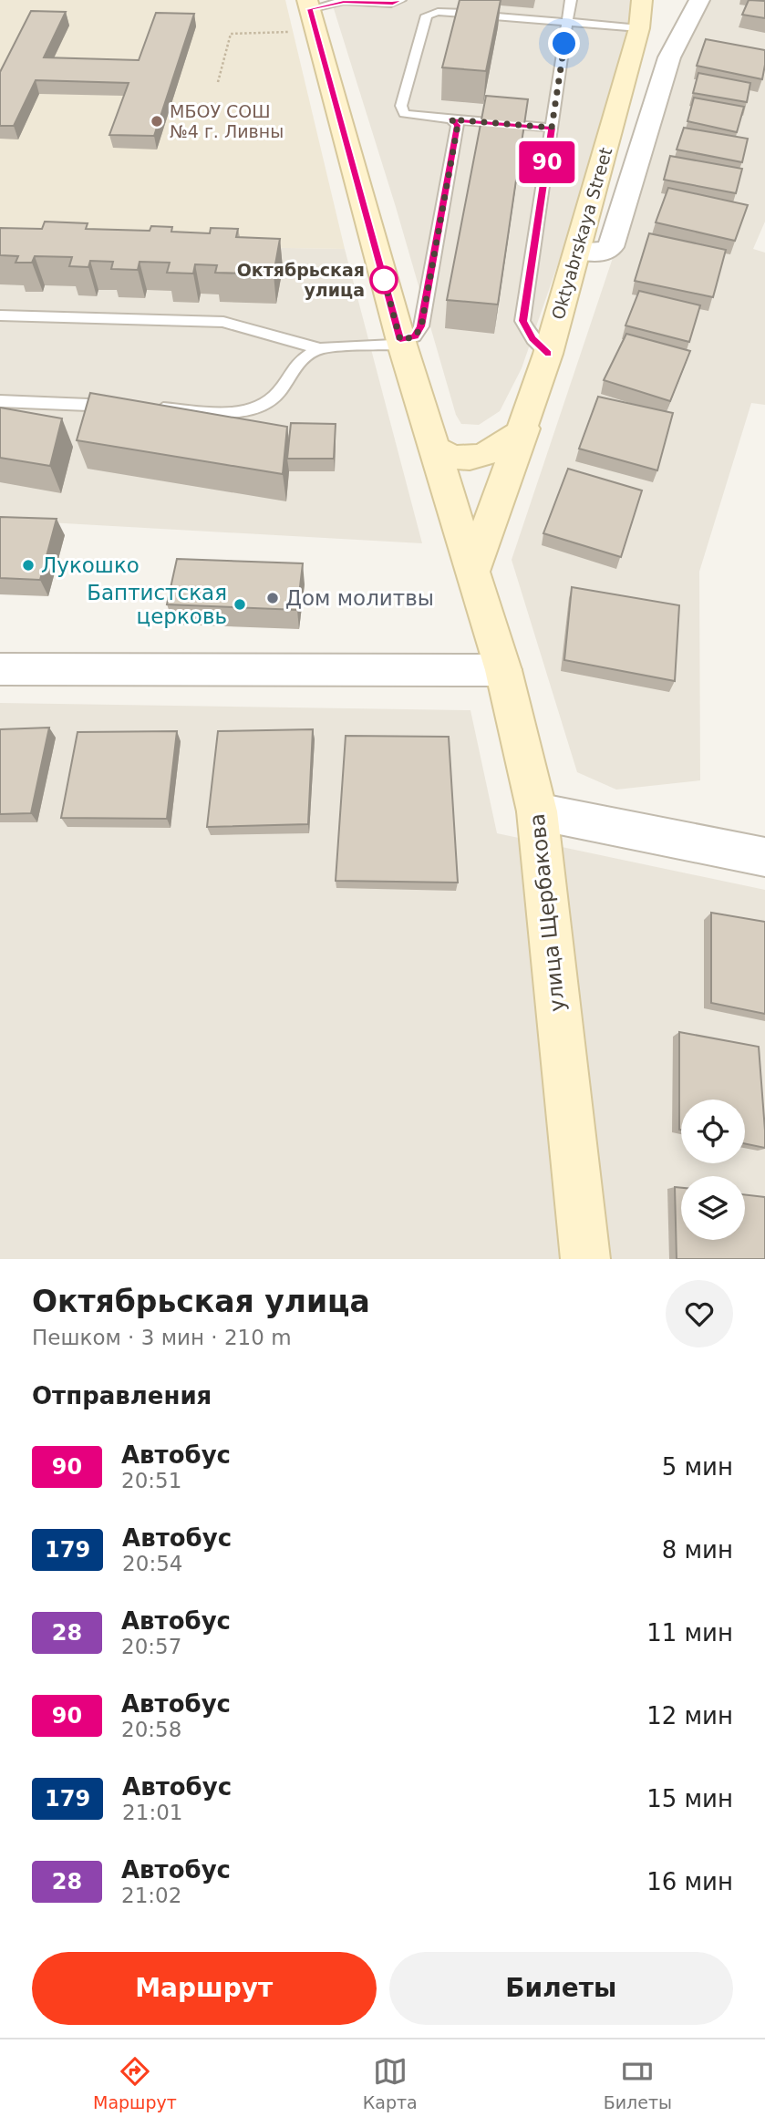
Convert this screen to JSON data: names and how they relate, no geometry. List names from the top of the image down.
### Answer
{
  "streets": {
    "street": ["Oktyabrskaya Street", "улица Щербакова"]
  },
  "crossings": [
    ["Oktyabrskaya Street", "улица Щербакова"]
  ],
  "places": [
    "МБОУ СОШ №4 г. Ливны",
    "Октябрьская улица",
    "Лукошко",
    "Дом молитвы",
    "Баптистская церковь"
  ],
  "lines": ["bus line 90"],
  "page": {
    "on_map": "90",
    "heading": [
      ["Октябрьская улица", "Пешком · 3 мин · 210 m"],
      "Отправления"
    ],
    "list": [
      {
        "mark": "90",
        "name": "Автобус",
        "note": "20:51",
        "value": "5 мин"
      },
      {
        "mark": "179",
        "name": "Автобус",
        "note": "20:54",
        "value": "8 мин"
      },
      {
        "mark": "28",
        "name": "Автобус",
        "note": "20:57",
        "value": "11 мин"
      },
      {
        "mark": "90",
        "name": "Автобус",
        "note": "20:58",
        "value": "12 мин"
      },
      {
        "mark": "179",
        "name": "Автобус",
        "note": "21:01",
        "value": "15 мин"
      },
      {
        "mark": "28",
        "name": "Автобус",
        "note": "21:02",
        "value": "16 мин"
      }
    ],
    "buttons": ["Маршрут", "Билеты"],
    "tabs": ["Маршрут", "Карта", "Билеты"]
  }
}
